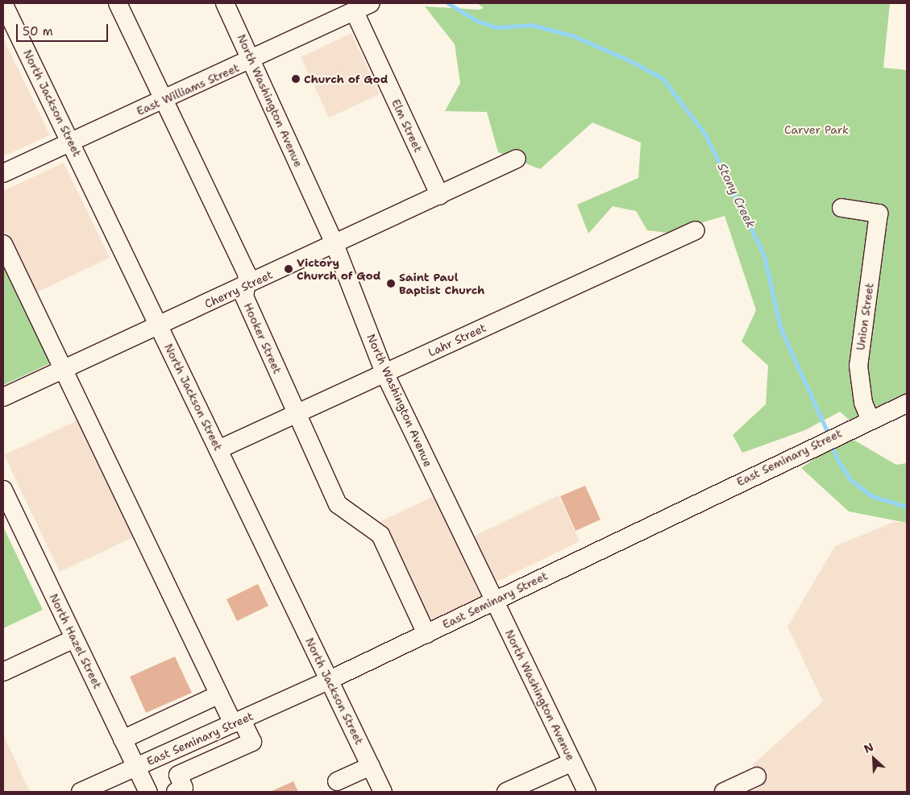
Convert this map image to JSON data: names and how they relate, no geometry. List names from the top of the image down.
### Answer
{
  "streets": {
    "street": [
      "East Williams Street",
      "North Washington Avenue",
      "North Jackson Street",
      "Elm Street",
      "Cherry Street",
      "Union Street",
      "Hooker Street",
      "Lahr Street",
      "East Seminary Street",
      "North Hazel Street"
    ]
  },
  "crossings": [
    ["East Williams Street", "North Washington Avenue"],
    ["East Williams Street", "North Jackson Street"],
    ["East Williams Street", "Elm Street"],
    ["East Williams Street", "Hooker Street"],
    ["North Washington Avenue", "Cherry Street"],
    ["North Washington Avenue", "Lahr Street"],
    ["North Washington Avenue", "East Seminary Street"],
    ["North Jackson Street", "Cherry Street"],
    ["North Jackson Street", "Lahr Street"],
    ["North Jackson Street", "East Seminary Street"],
    ["Elm Street", "Cherry Street"],
    ["Cherry Street", "Hooker Street"],
    ["Union Street", "East Seminary Street"],
    ["Hooker Street", "Lahr Street"],
    ["Hooker Street", "East Seminary Street"],
    ["East Seminary Street", "North Hazel Street"]
  ],
  "water": ["Stony Creek"],
  "parks": ["Carver Park"],
  "places": ["Church of God", "Victory Church of God", "Saint Paul Baptist Church"],
  "scale_bar": "50 m",
  "north": "top left"
}
